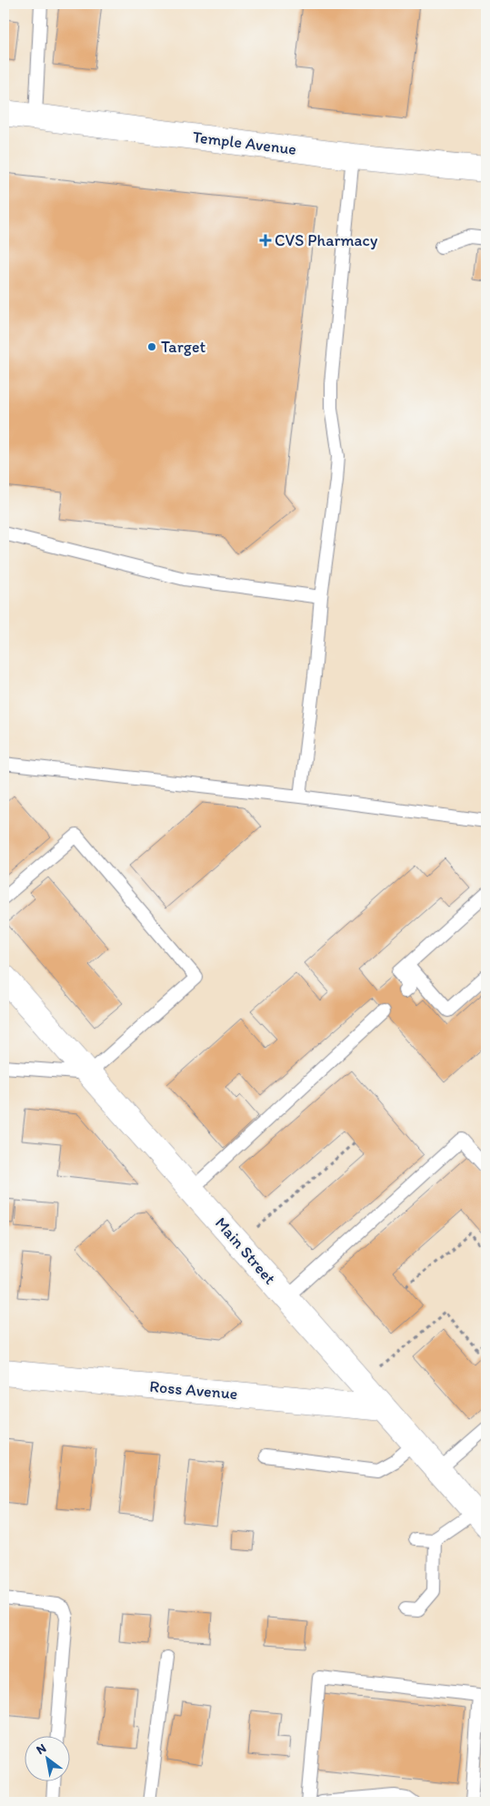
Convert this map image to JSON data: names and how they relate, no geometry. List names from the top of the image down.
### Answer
{
  "streets": {
    "street": ["Temple Avenue", "Main Street", "Ross Avenue"]
  },
  "crossings": [
    ["Main Street", "Ross Avenue"]
  ],
  "places": {
    "health": ["CVS Pharmacy"],
    "other": ["Target"]
  },
  "north": "top left"
}
